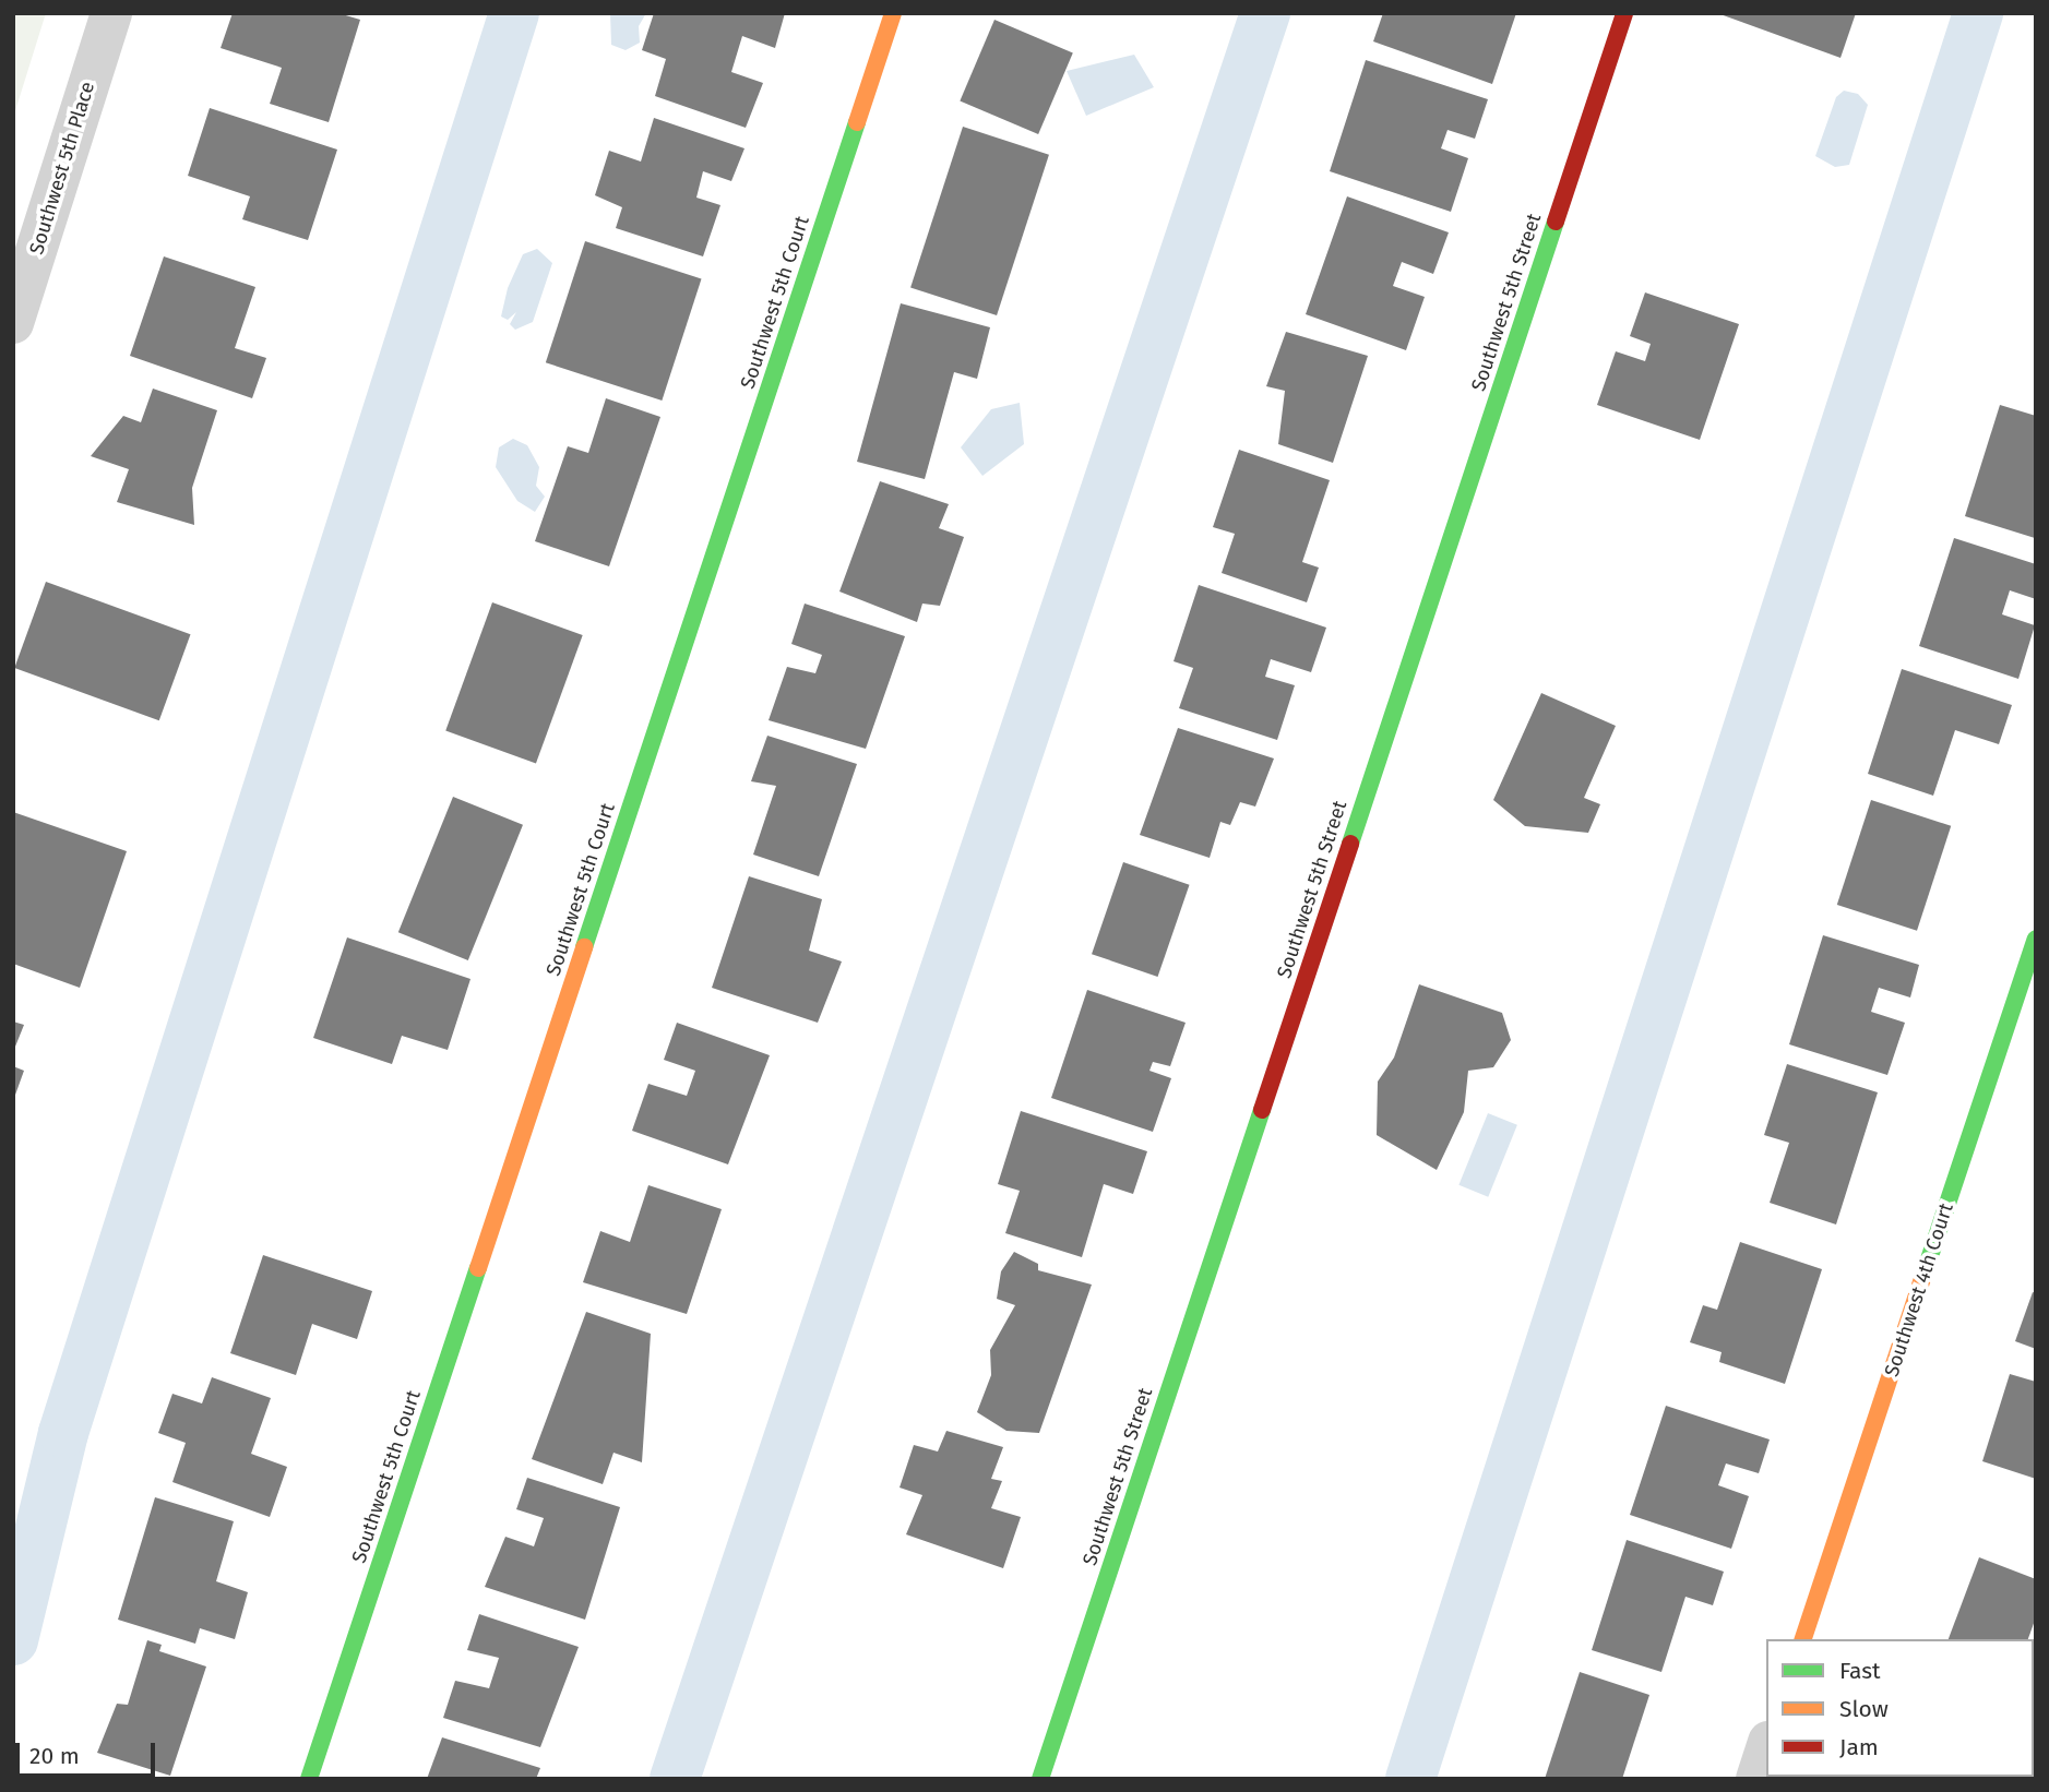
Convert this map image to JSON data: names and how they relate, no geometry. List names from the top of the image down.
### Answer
{
  "streets": {
    "street": [
      "Southwest 5th Place",
      "Southwest 5th Court",
      "Southwest 5th Street",
      "Southwest 4th Court"
    ]
  },
  "legend": ["Fast", "Slow", "Jam"],
  "scale_bar": "20 m"
}
